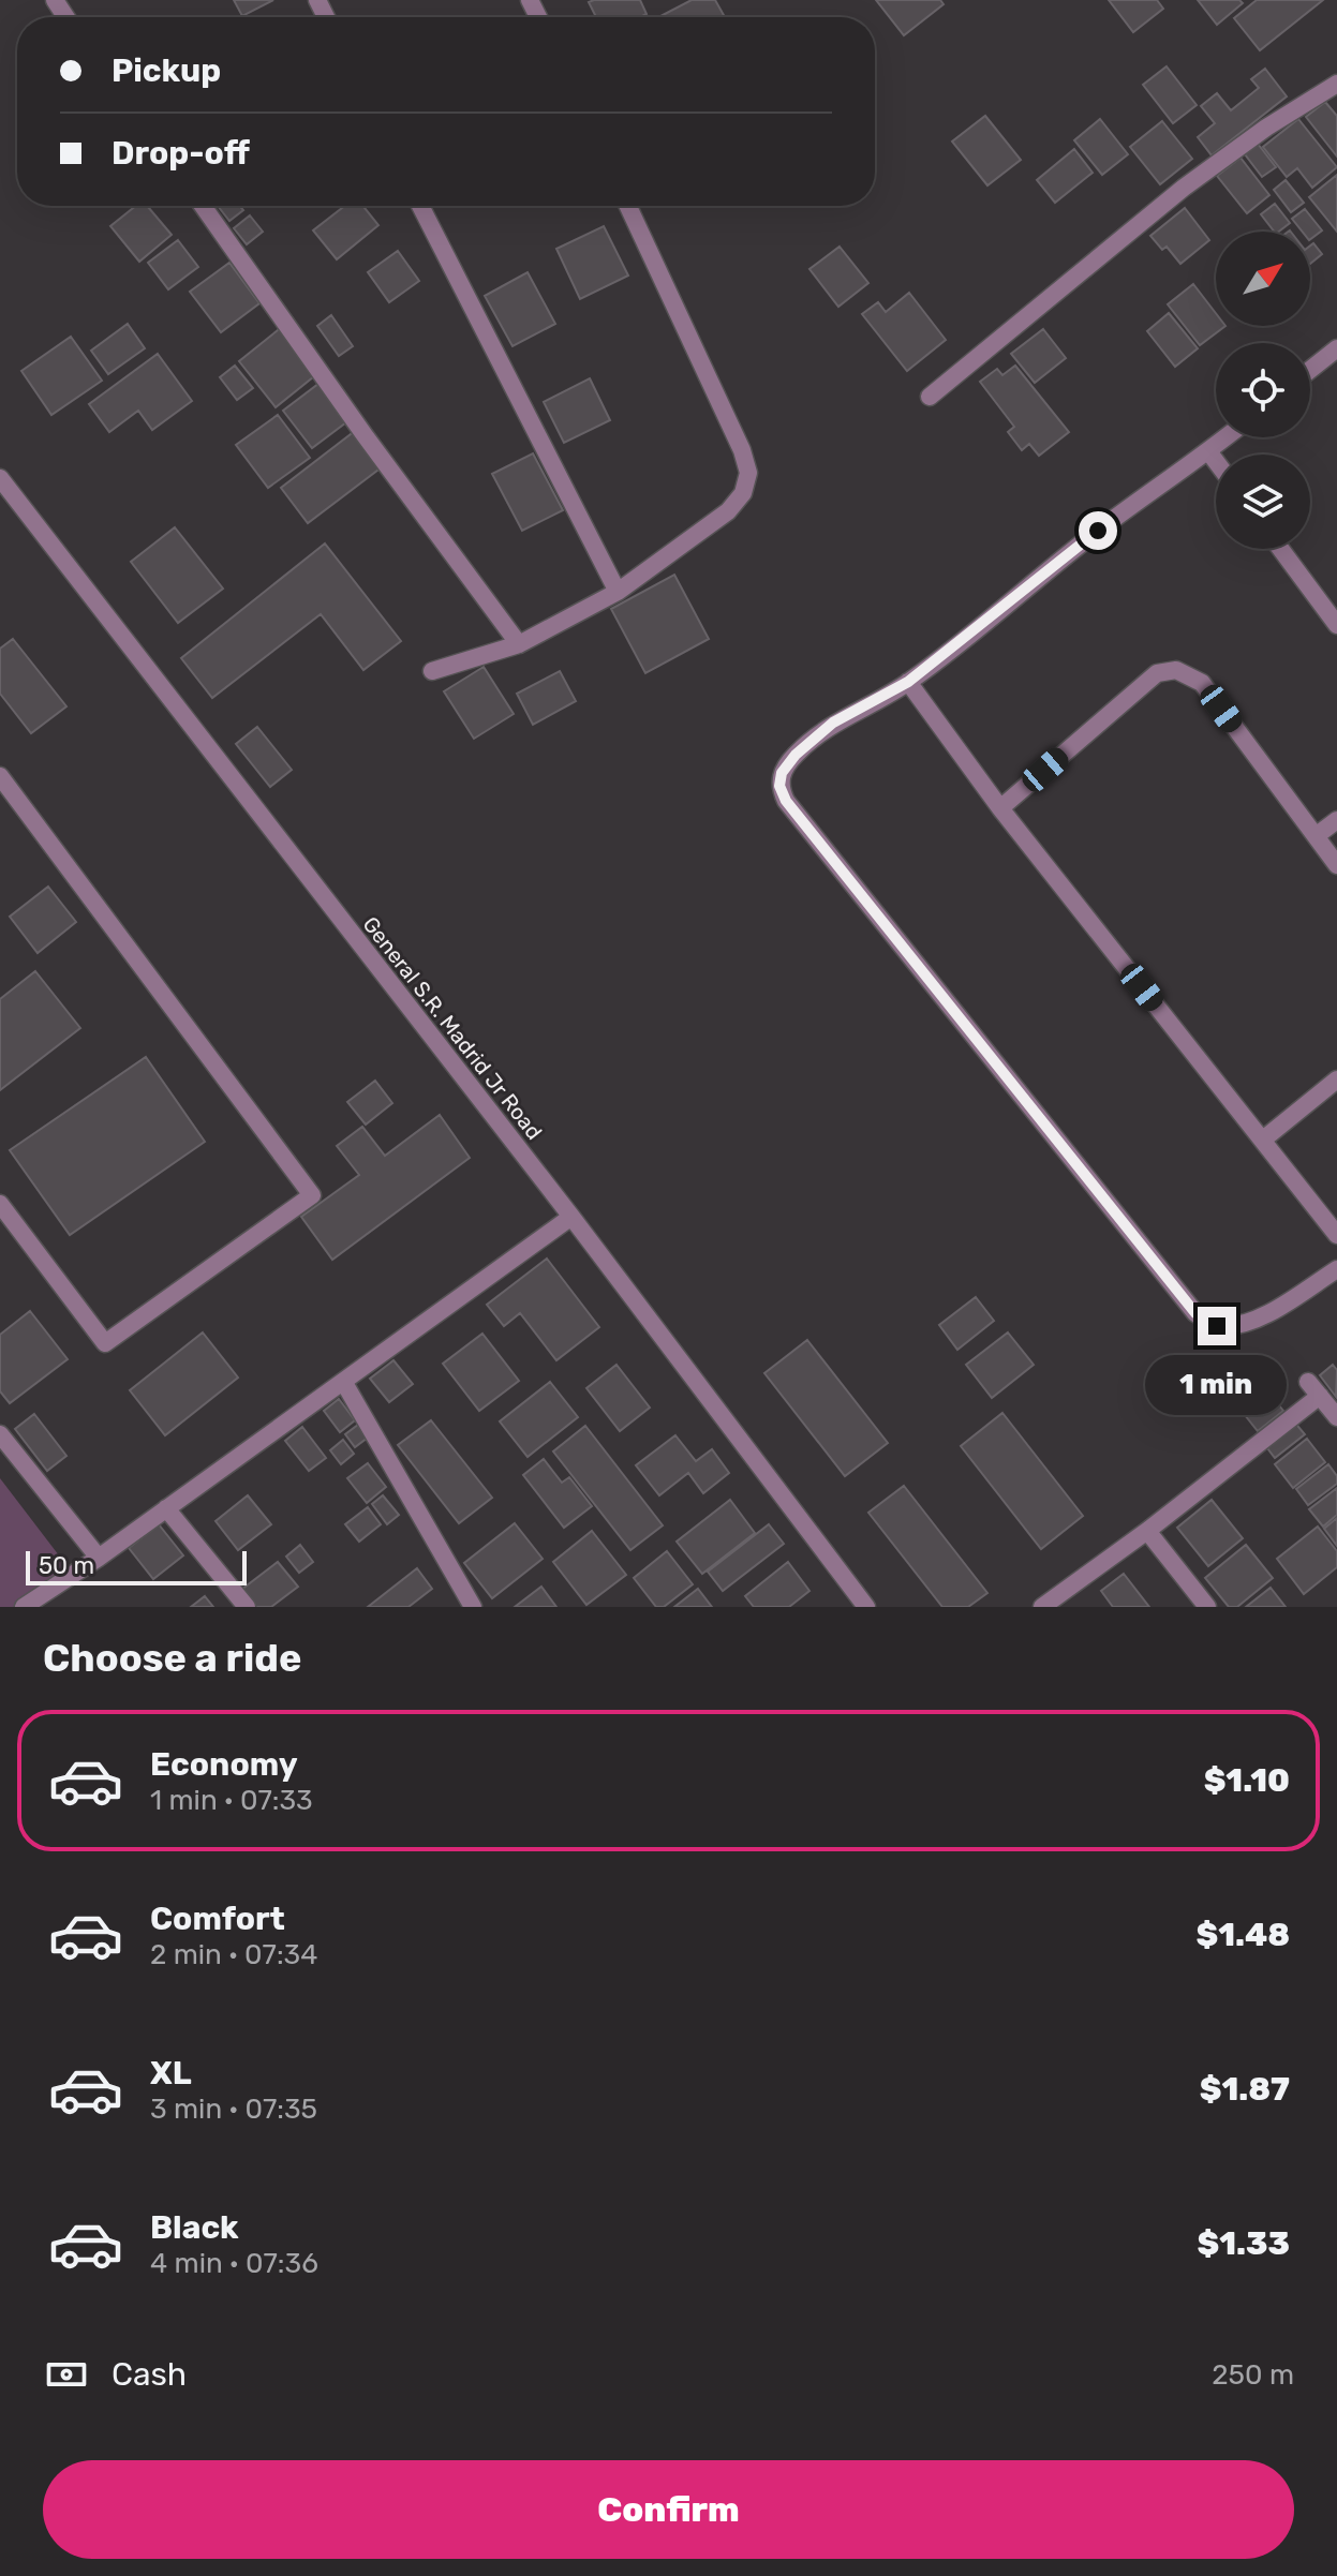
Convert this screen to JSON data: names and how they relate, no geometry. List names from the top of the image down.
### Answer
{
  "streets": {
    "street": ["General S.R. Madrid Jr Road"]
  },
  "scale_bar": "50 m",
  "north": "top right",
  "page": {
    "banner": ["Pickup", "Drop-off"],
    "bubble": "1 min",
    "scale": "50 m",
    "heading": "Choose a ride",
    "list": [
      {
        "name": "Economy",
        "note": "1 min · 07:33",
        "value": "$1.10"
      },
      {
        "name": "Comfort",
        "note": "2 min · 07:34",
        "value": "$1.48"
      },
      {
        "name": "XL",
        "note": "3 min · 07:35",
        "value": "$1.87"
      },
      {
        "name": "Black",
        "note": "4 min · 07:36",
        "value": "$1.33"
      }
    ],
    "pay": ["Cash", "250 m"],
    "buttons": "Confirm"
  }
}
